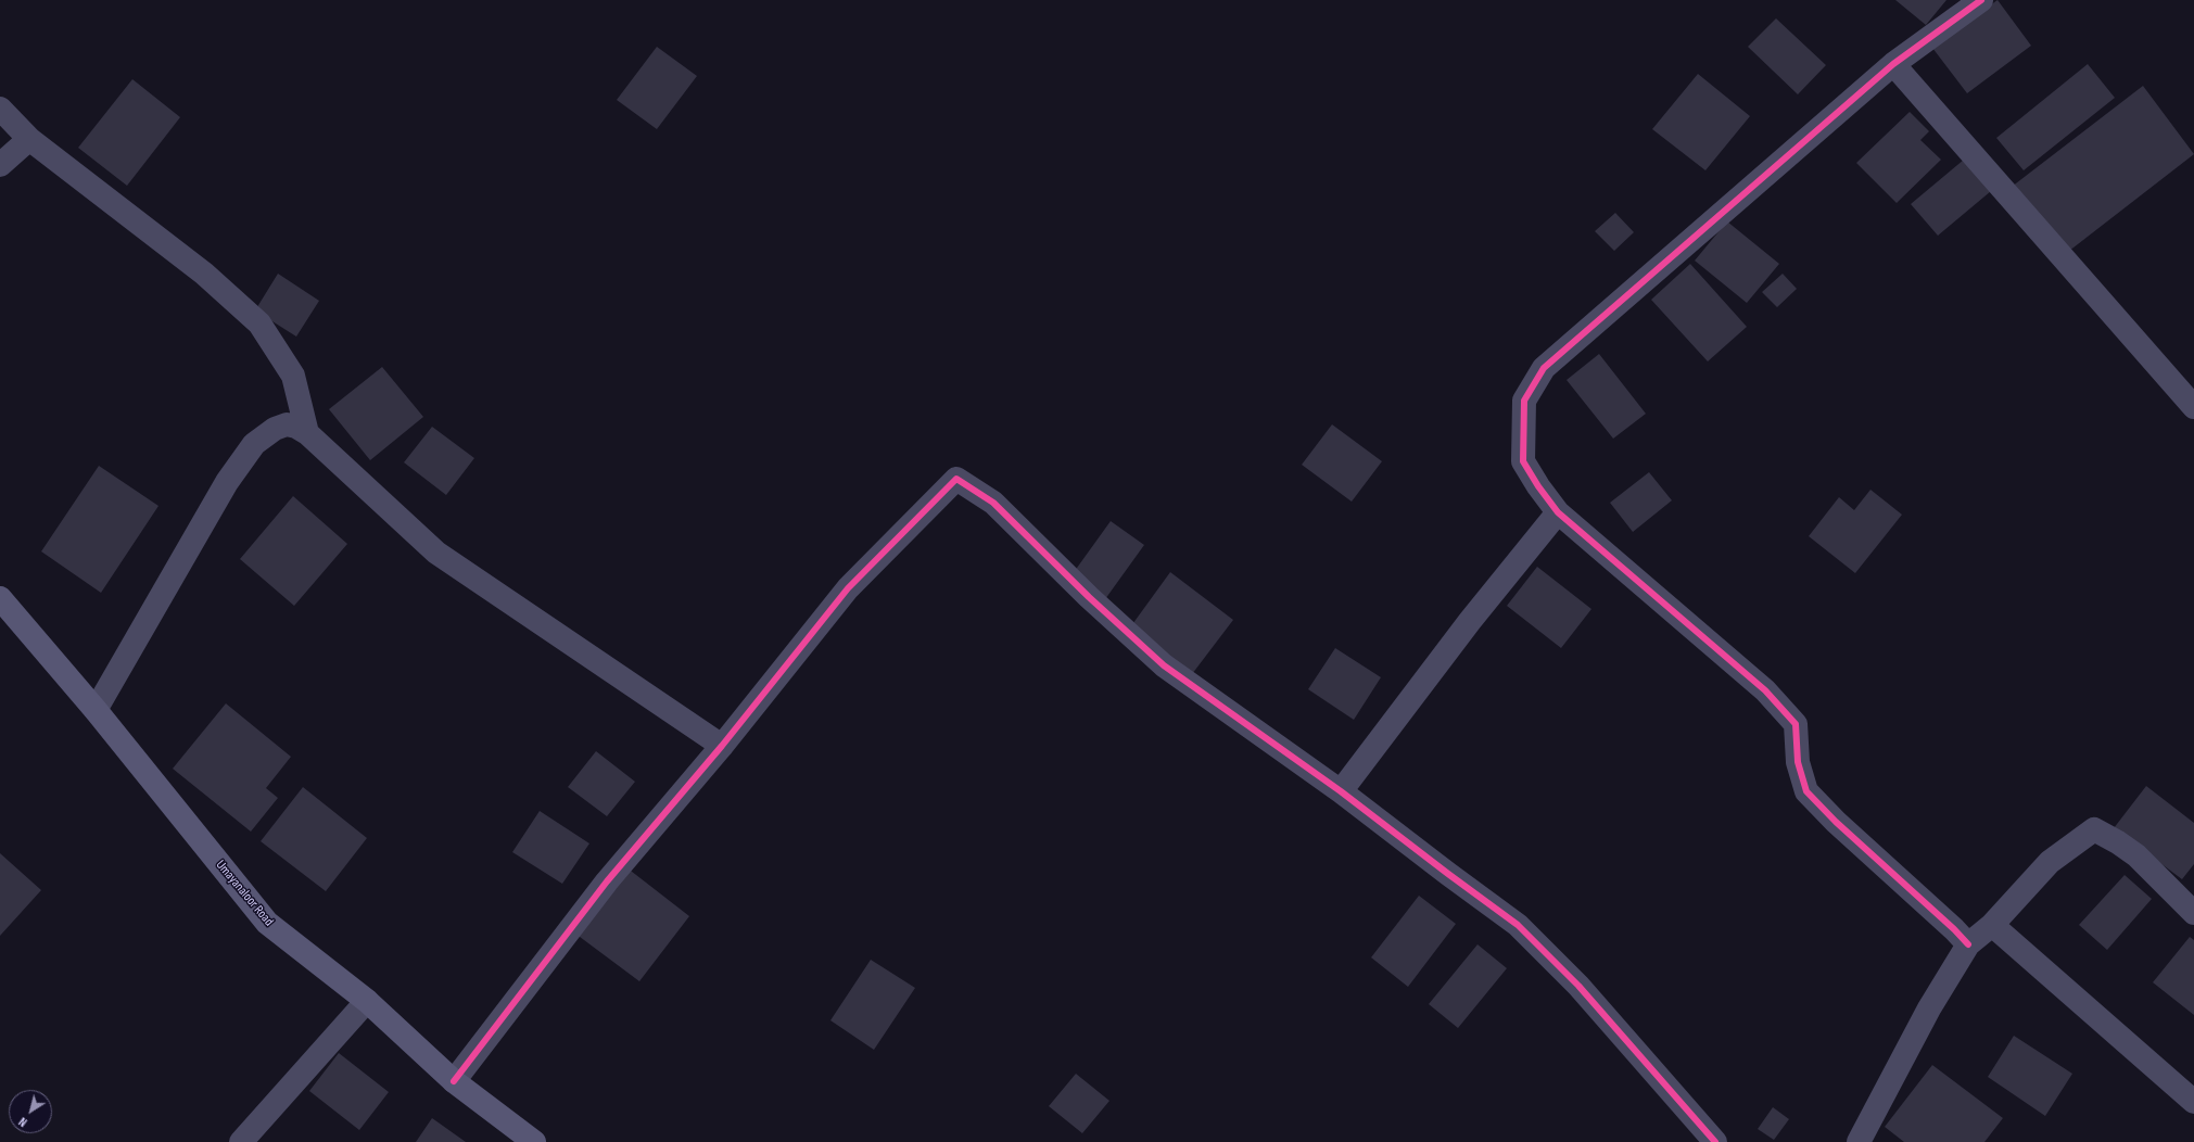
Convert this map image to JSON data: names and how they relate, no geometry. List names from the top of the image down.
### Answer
{
  "streets": {
    "main road": ["Umayanaloor Road"]
  },
  "north": "bottom left"
}
